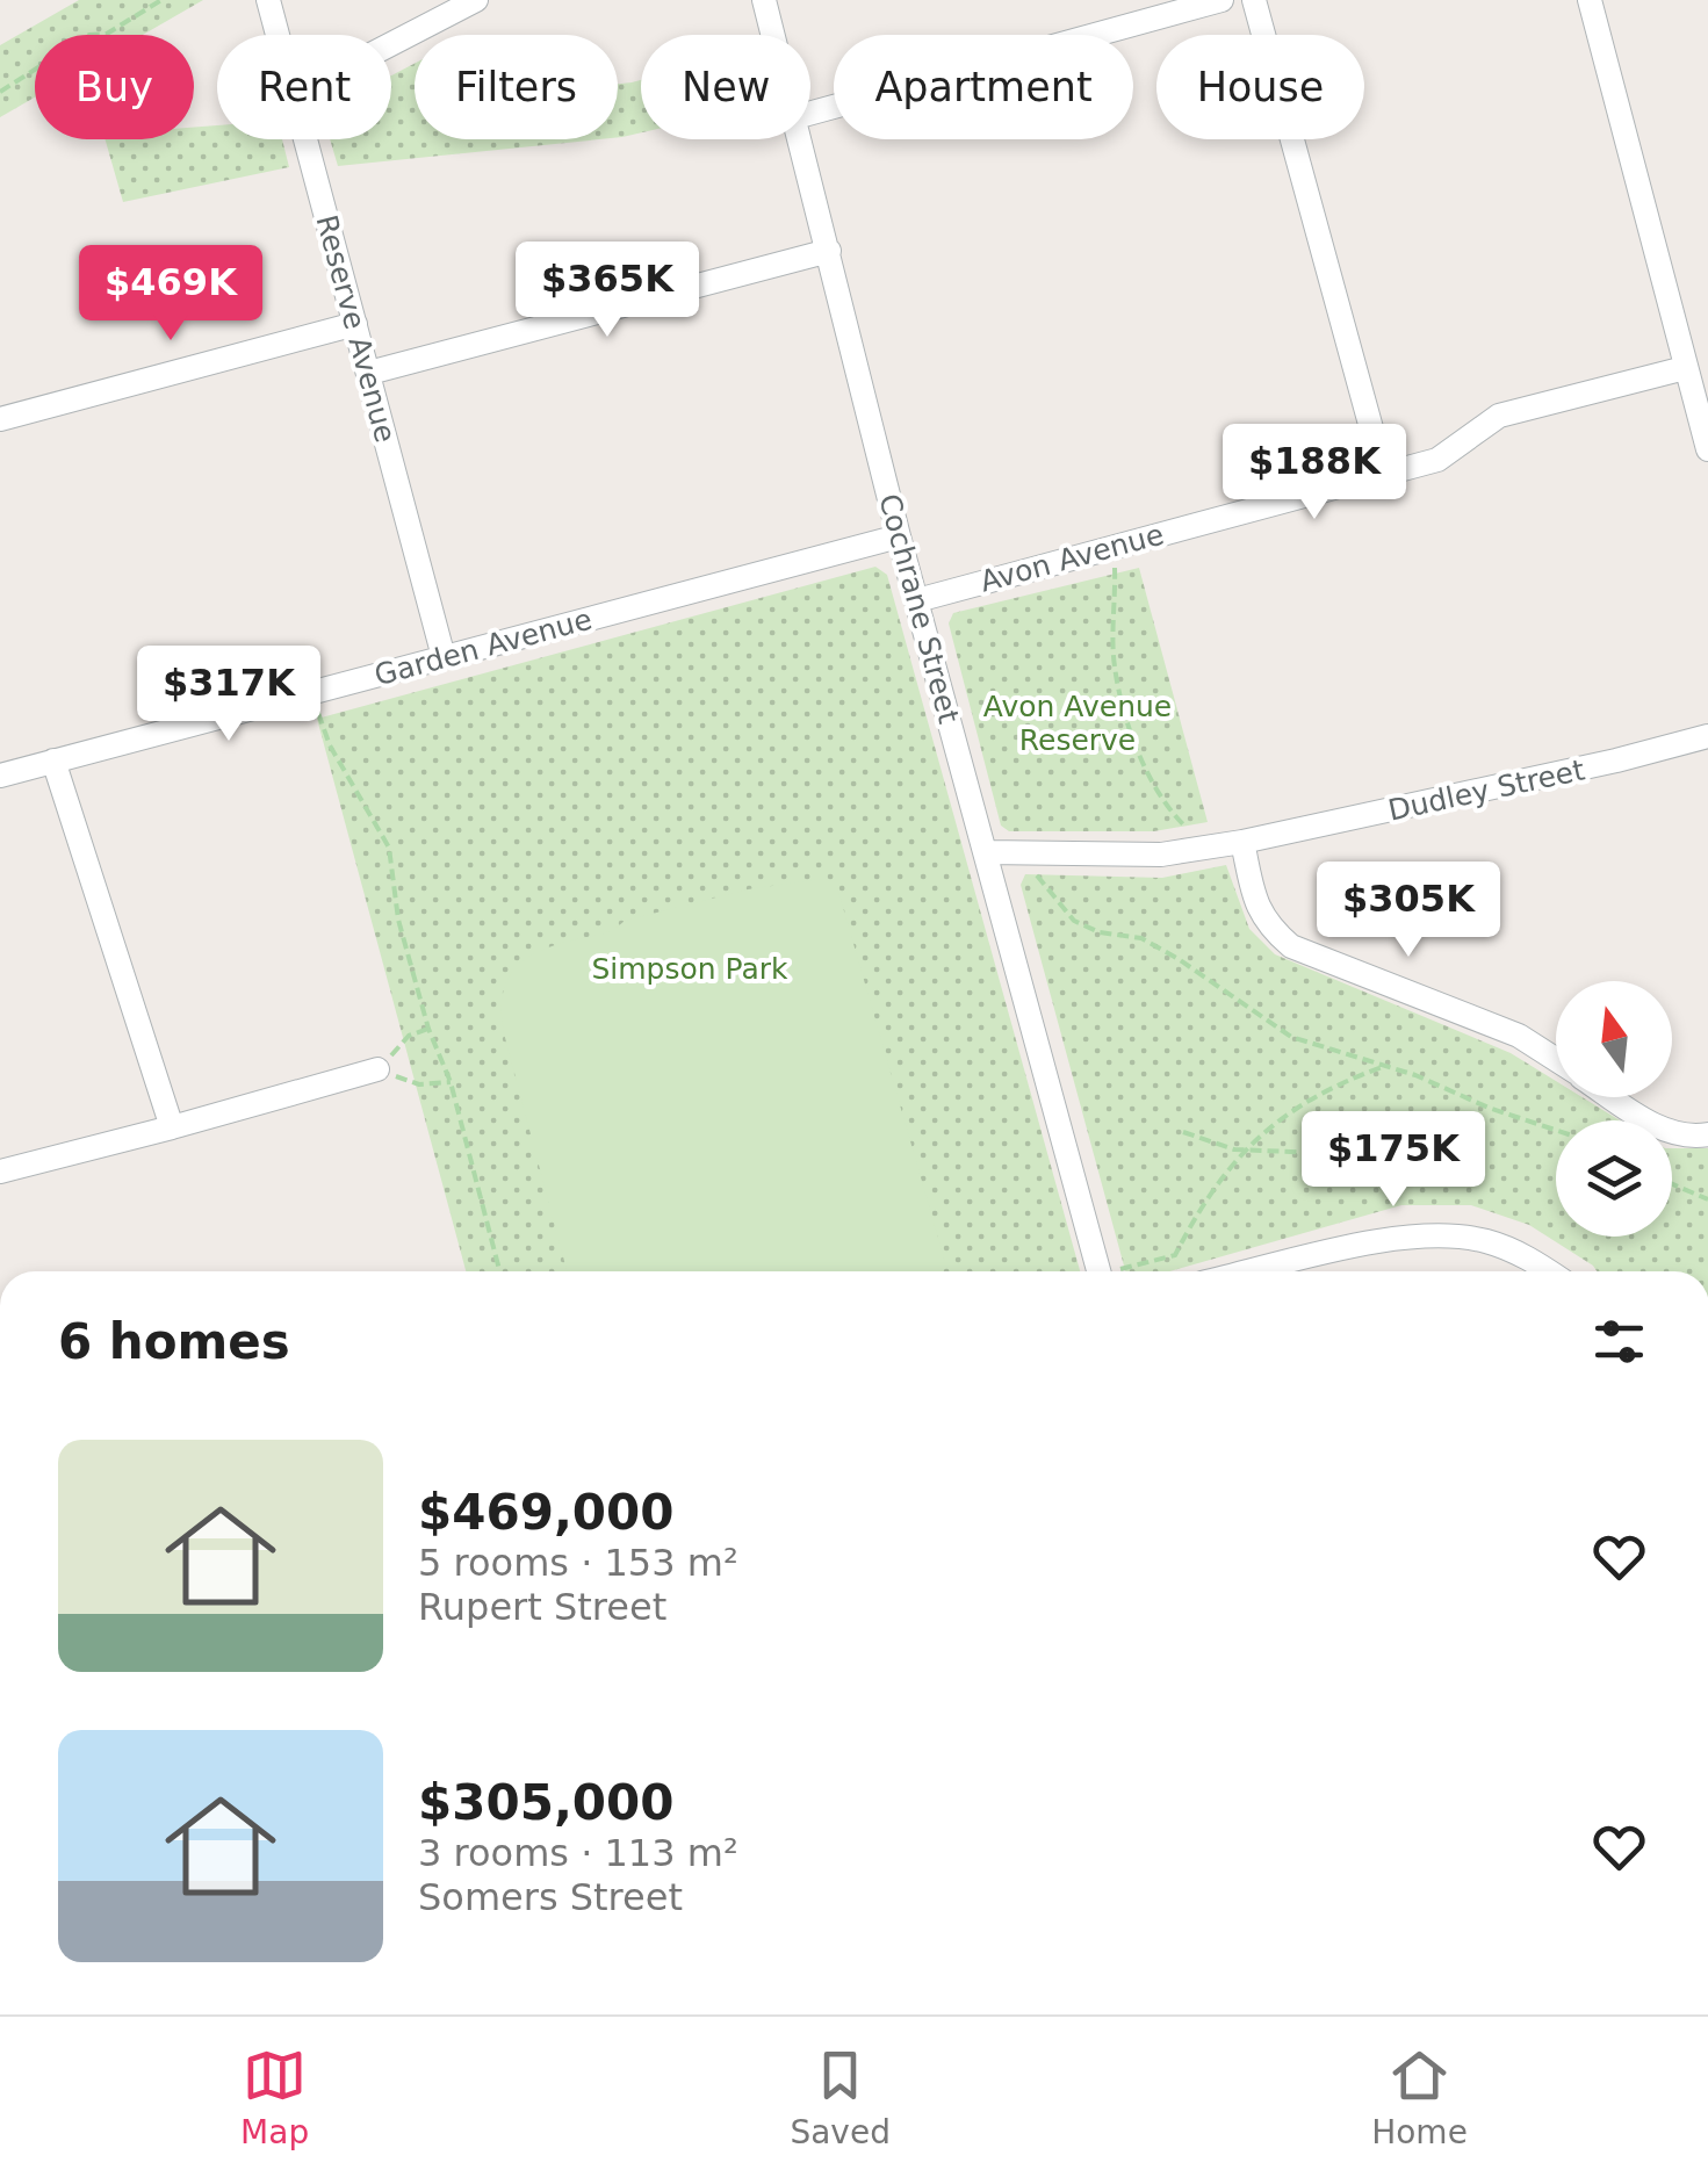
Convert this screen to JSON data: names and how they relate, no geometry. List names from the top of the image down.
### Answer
{
  "streets": {
    "street": [
      "Reserve Avenue",
      "Avon Avenue",
      "Cochrane Street",
      "Garden Avenue",
      "Dudley Street"
    ]
  },
  "crossings": [
    ["Reserve Avenue", "Garden Avenue"],
    ["Avon Avenue", "Cochrane Street"],
    ["Cochrane Street", "Garden Avenue"],
    ["Cochrane Street", "Dudley Street"]
  ],
  "parks": ["Avon Avenue Reserve", "Simpson Park"],
  "north": "top",
  "page": {
    "chip": [
      "Buy",
      "Rent",
      "Filters",
      "New",
      "Apartment",
      "House"
    ],
    "price": [
      "$365K",
      "$469K",
      "$188K",
      "$317K",
      "$305K",
      "$175K"
    ],
    "heading": "6 homes",
    "list": [
      {
        "name": "$469,000",
        "note": "5 rooms · 153 m² · Rupert Street"
      },
      {
        "name": "$305,000",
        "note": "3 rooms · 113 m² · Somers Street"
      }
    ],
    "tabs": ["Map", "Saved", "Home"]
  }
}
